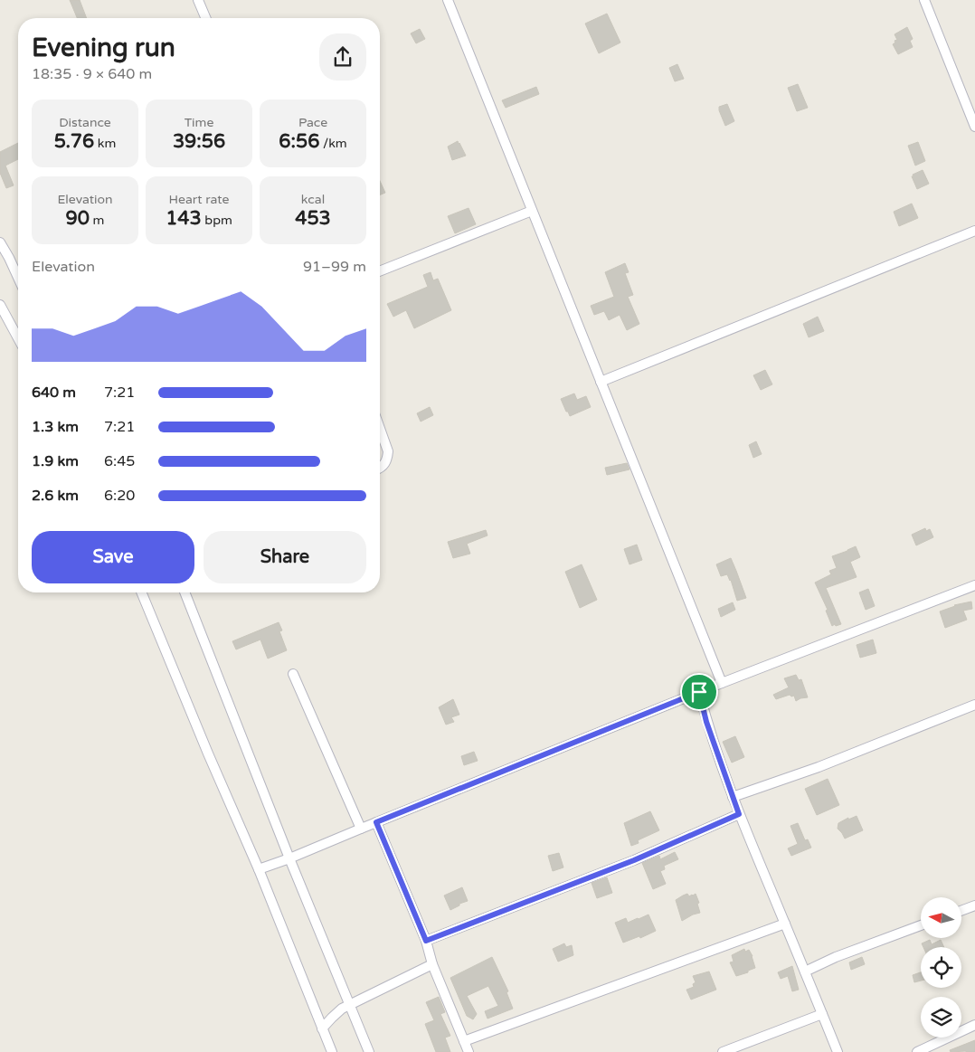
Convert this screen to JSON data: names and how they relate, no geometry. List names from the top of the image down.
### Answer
{
  "north": "left",
  "page": {
    "heading": ["Evening run", "18:35 · 9 × 640 m"],
    "stats": [
      ["Distance", "5.76 km"],
      ["Time", "39:56"],
      ["Pace", "6:56 /km"],
      ["Elevation", "90 m"],
      ["Heart rate", "143 bpm"],
      ["kcal", "453"]
    ],
    "chart": ["Elevation", "91–99 m"],
    "list": [
      {
        "name": "640 m",
        "note": "7:21"
      },
      {
        "name": "1.3 km",
        "note": "7:21"
      },
      {
        "name": "1.9 km",
        "note": "6:45"
      },
      {
        "name": "2.6 km",
        "note": "6:20"
      }
    ],
    "buttons": ["Save", "Share"]
  }
}
